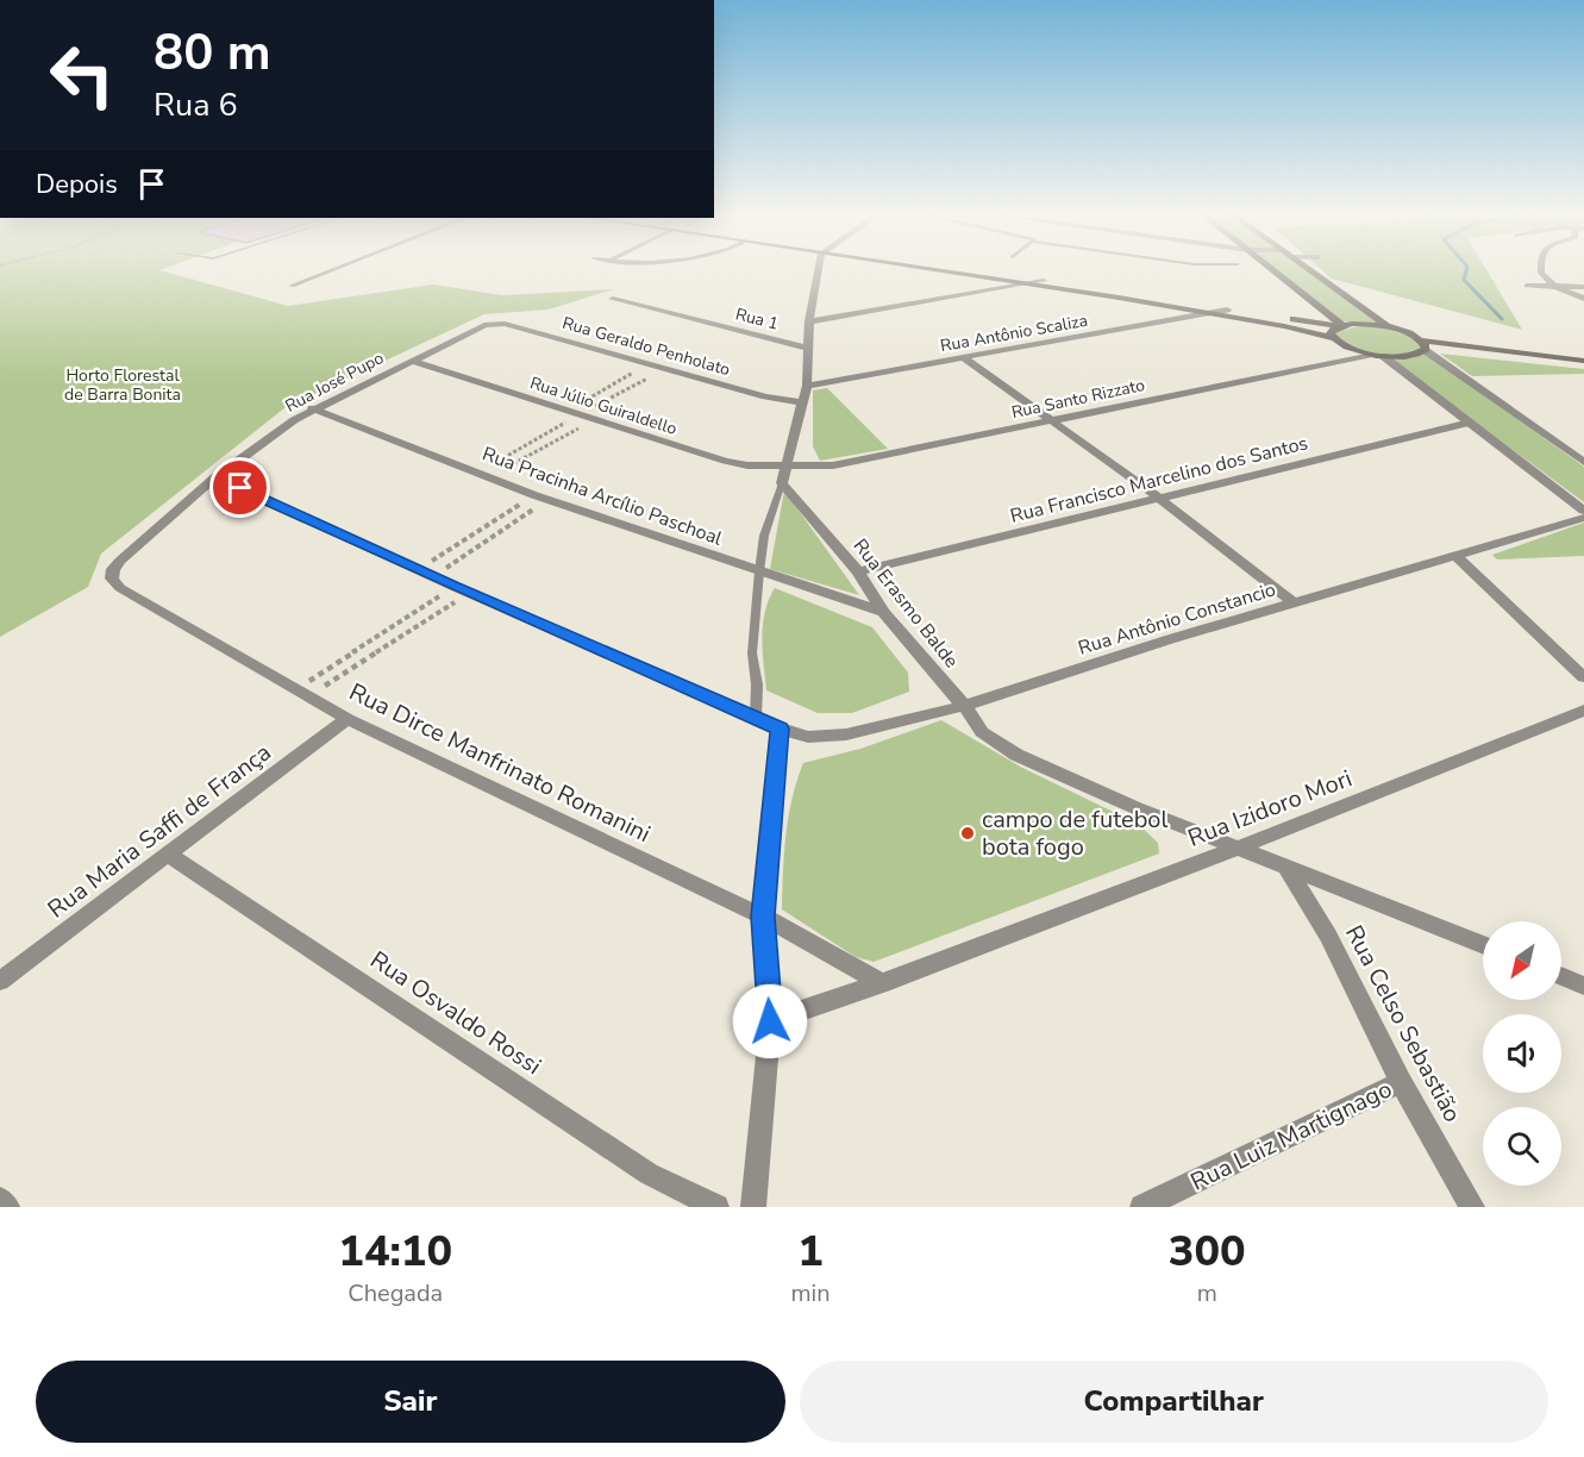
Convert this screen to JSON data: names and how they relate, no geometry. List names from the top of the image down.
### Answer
{
  "streets": {
    "street": [
      "Rua 1",
      "Rua Antônio Scaliza",
      "Rua Geraldo Penholato",
      "Rua José Pupo",
      "Rua Santo Rizzato",
      "Rua Júlio Guiraldello",
      "Rua Francisco Marcelino dos Santos",
      "Rua Pracinha Arcílio Paschoal",
      "Rua Erasmo Balde",
      "Rua Antônio Constancio",
      "Rua Dirce Manfrinato Romanini",
      "Rua Izidoro Mori",
      "Rua Maria Saffi de França",
      "Rua Osvaldo Rossi",
      "Rua Celso Sebastião",
      "Rua Luiz Martignago"
    ]
  },
  "crossings": [
    ["Rua Geraldo Penholato", "Rua José Pupo"],
    ["Rua José Pupo", "Rua Júlio Guiraldello"],
    ["Rua José Pupo", "Rua Pracinha Arcílio Paschoal"],
    ["Rua José Pupo", "Rua Antônio Constancio"],
    ["Rua José Pupo", "Rua Dirce Manfrinato Romanini"],
    ["Rua Santo Rizzato", "Rua Júlio Guiraldello"],
    ["Rua Francisco Marcelino dos Santos", "Rua Erasmo Balde"],
    ["Rua Pracinha Arcílio Paschoal", "Rua Erasmo Balde"],
    ["Rua Erasmo Balde", "Rua Antônio Constancio"],
    ["Rua Erasmo Balde", "Rua Izidoro Mori"],
    ["Rua Erasmo Balde", "Rua Celso Sebastião"],
    ["Rua Dirce Manfrinato Romanini", "Rua Izidoro Mori"],
    ["Rua Dirce Manfrinato Romanini", "Rua Maria Saffi de França"],
    ["Rua Maria Saffi de França", "Rua Osvaldo Rossi"],
    ["Rua Celso Sebastião", "Rua Luiz Martignago"]
  ],
  "parks": ["Horto Florestal de Barra Bonita"],
  "places": ["campo de futebol bota fogo"],
  "north": "bottom left",
  "page": {
    "turn": ["80 m", "Rua 6"],
    "then": "Depois",
    "eta": [
      "14:10",
      "Chegada",
      "1",
      "min",
      "300",
      "m"
    ],
    "buttons": ["Sair", "Compartilhar"]
  }
}
